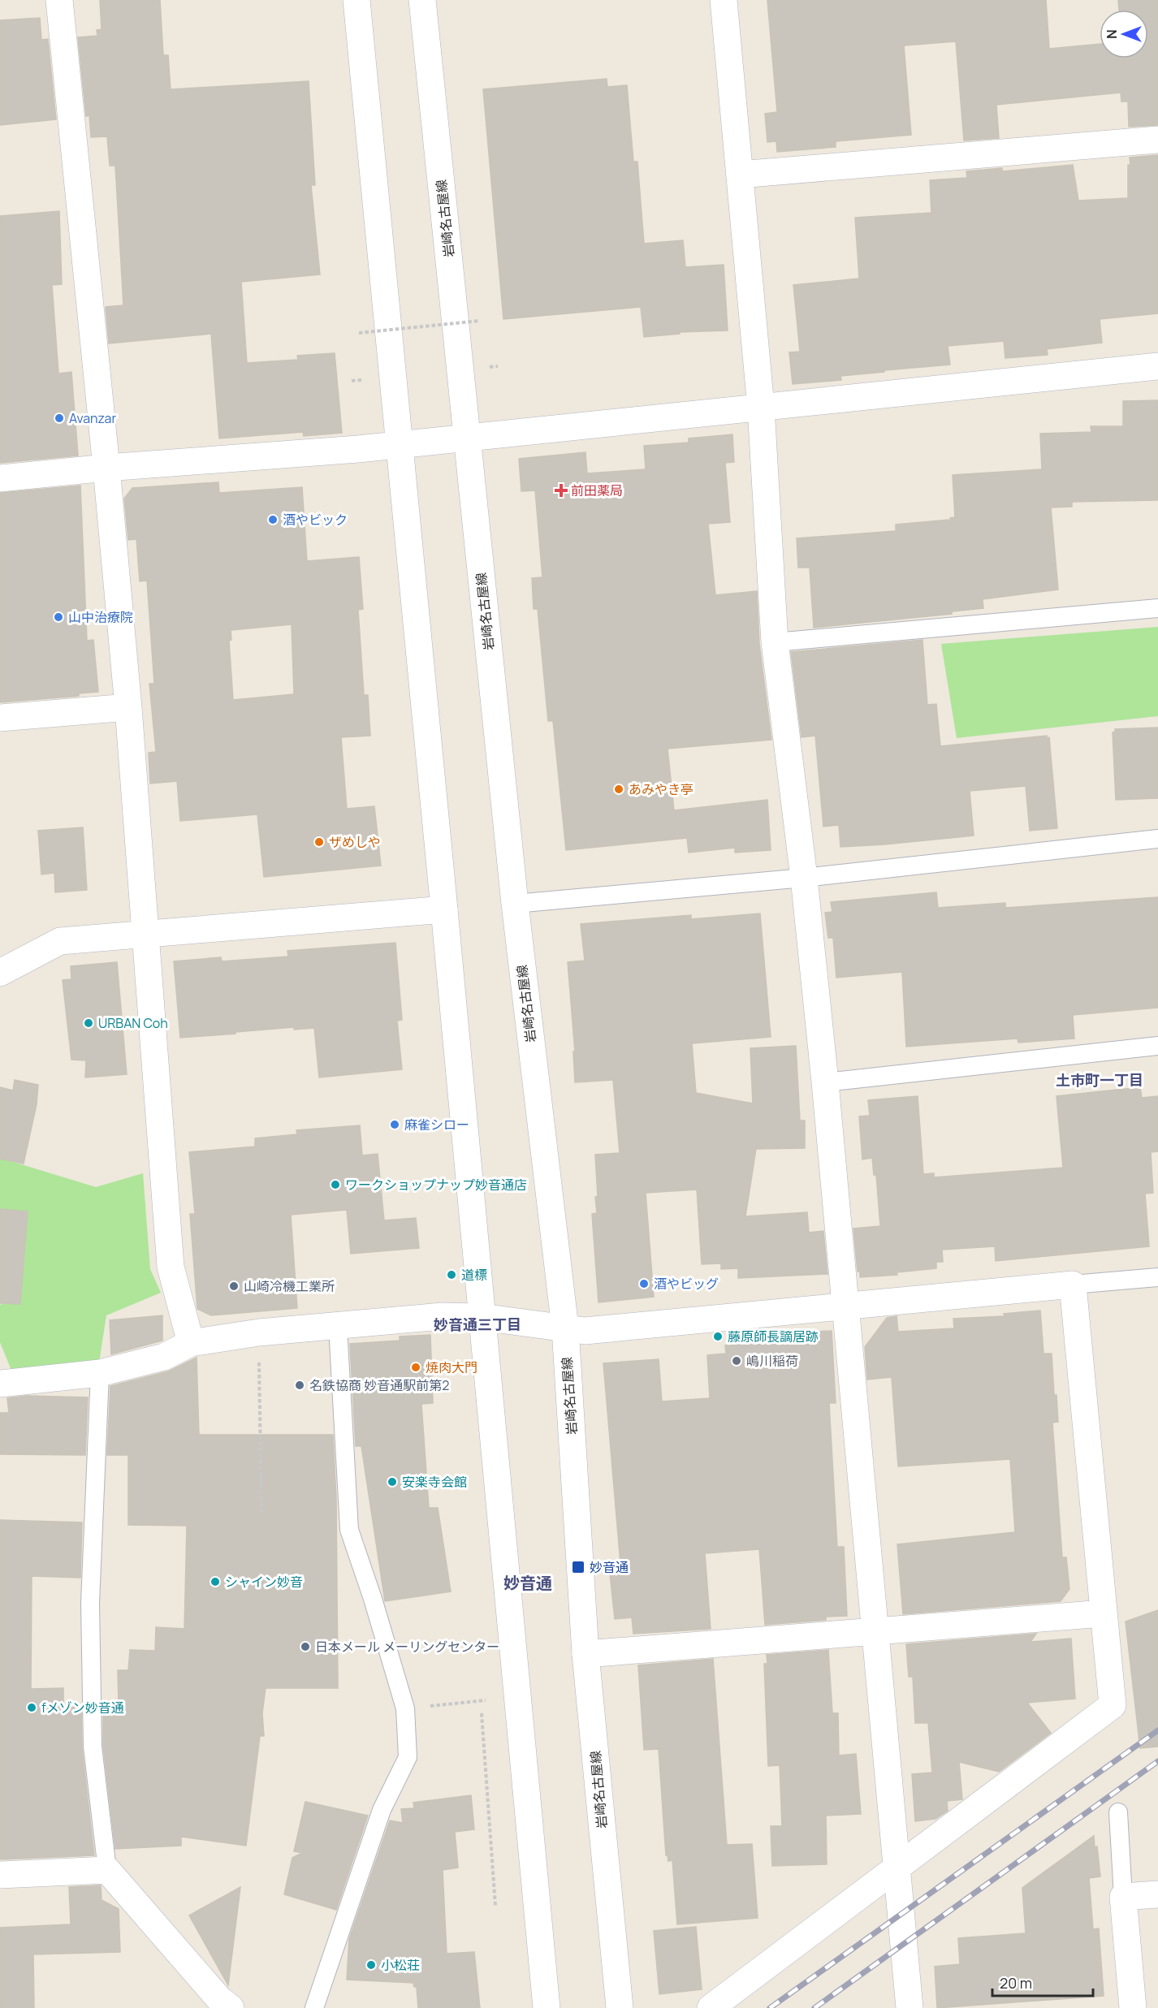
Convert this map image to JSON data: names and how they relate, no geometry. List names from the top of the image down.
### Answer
{
  "streets": {
    "street": ["岩崎名古屋線"]
  },
  "districts": ["土市町一丁目", "妙音通三丁目", "妙音通"],
  "places": {
    "other": [
      "Avanzar",
      "酒やビック",
      "山中治療院",
      "あみやき亭",
      "ザめしや",
      "URBAN Coh",
      "麻雀シロー",
      "ワークショップナップ妙音通店",
      "道標",
      "酒やビッグ",
      "山崎冷機工業所",
      "藤原師長謫居跡",
      "嶋川稲荷",
      "焼肉大門",
      "名鉄協商 妙音通駅前第2",
      "安楽寺会館",
      "シャイン妙音",
      "日本メール メーリングセンター",
      "fメゾン妙音通",
      "小松荘"
    ],
    "health": ["前田薬局"],
    "transit": ["妙音通"]
  },
  "scale_bar": "20 m",
  "north": "left"
}
